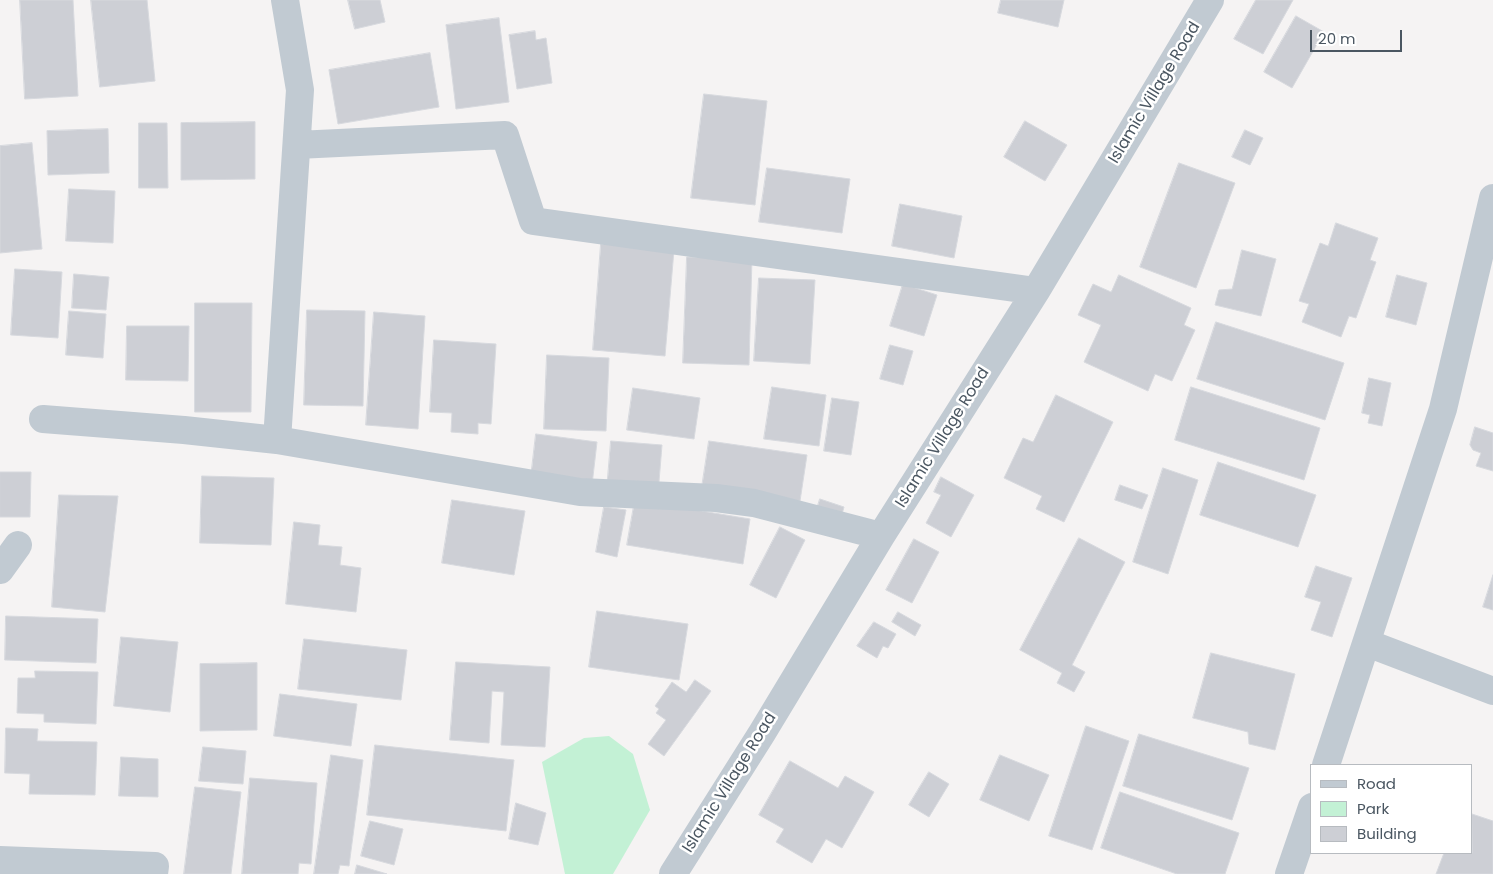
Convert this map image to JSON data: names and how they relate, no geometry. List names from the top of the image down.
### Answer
{
  "streets": {
    "street": ["Islamic Village Road"]
  },
  "legend": ["Road", "Park", "Building"],
  "scale_bar": "20 m"
}
